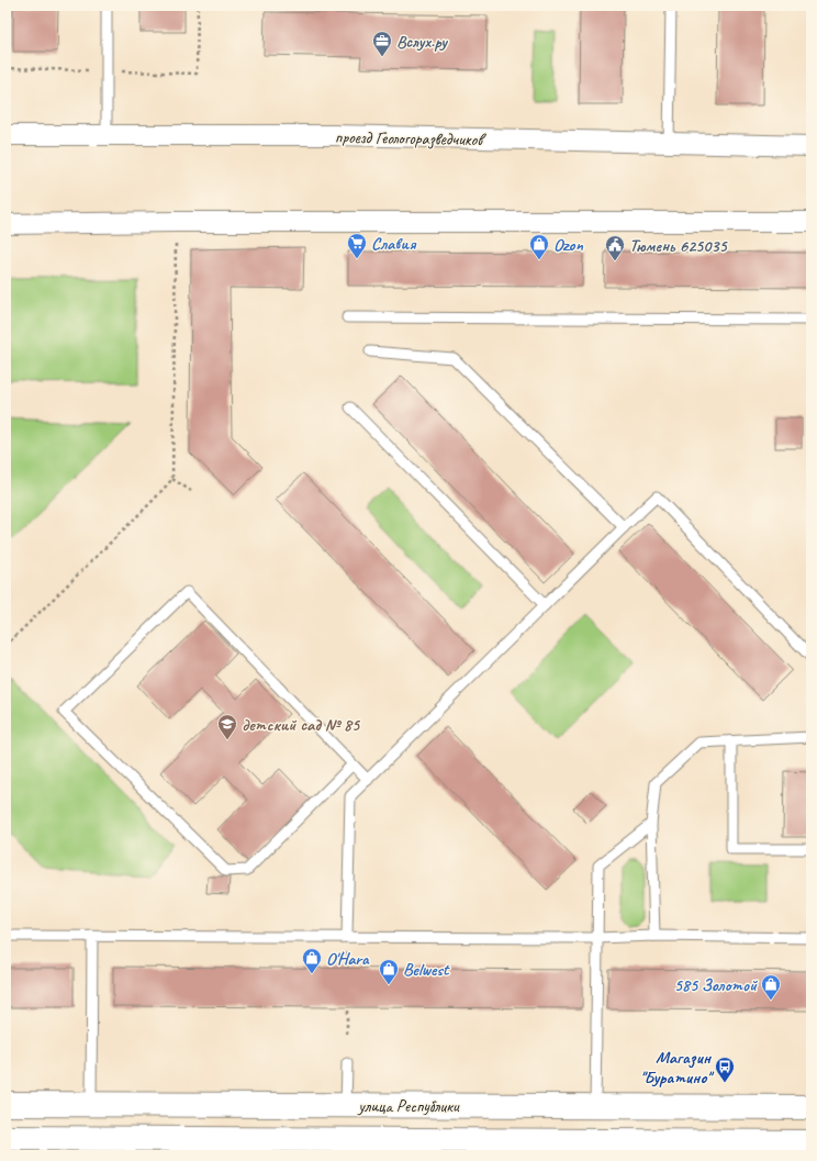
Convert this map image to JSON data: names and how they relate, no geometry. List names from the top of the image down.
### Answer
{
  "streets": {
    "main road": ["улица Республики"],
    "street": ["проезд Геологоразведчиков"]
  },
  "places": {
    "office": ["Вслух.ру"],
    "supermarket": ["Славия"],
    "shop": [
      "Ozon",
      "O'Hara",
      "Belwest",
      "585 Золотой"
    ],
    "public building": ["Тюмень 625035"],
    "school or university": ["детский сад № 85"],
    "bus stop": ["Магазин \"Буратино\""]
  }
}
